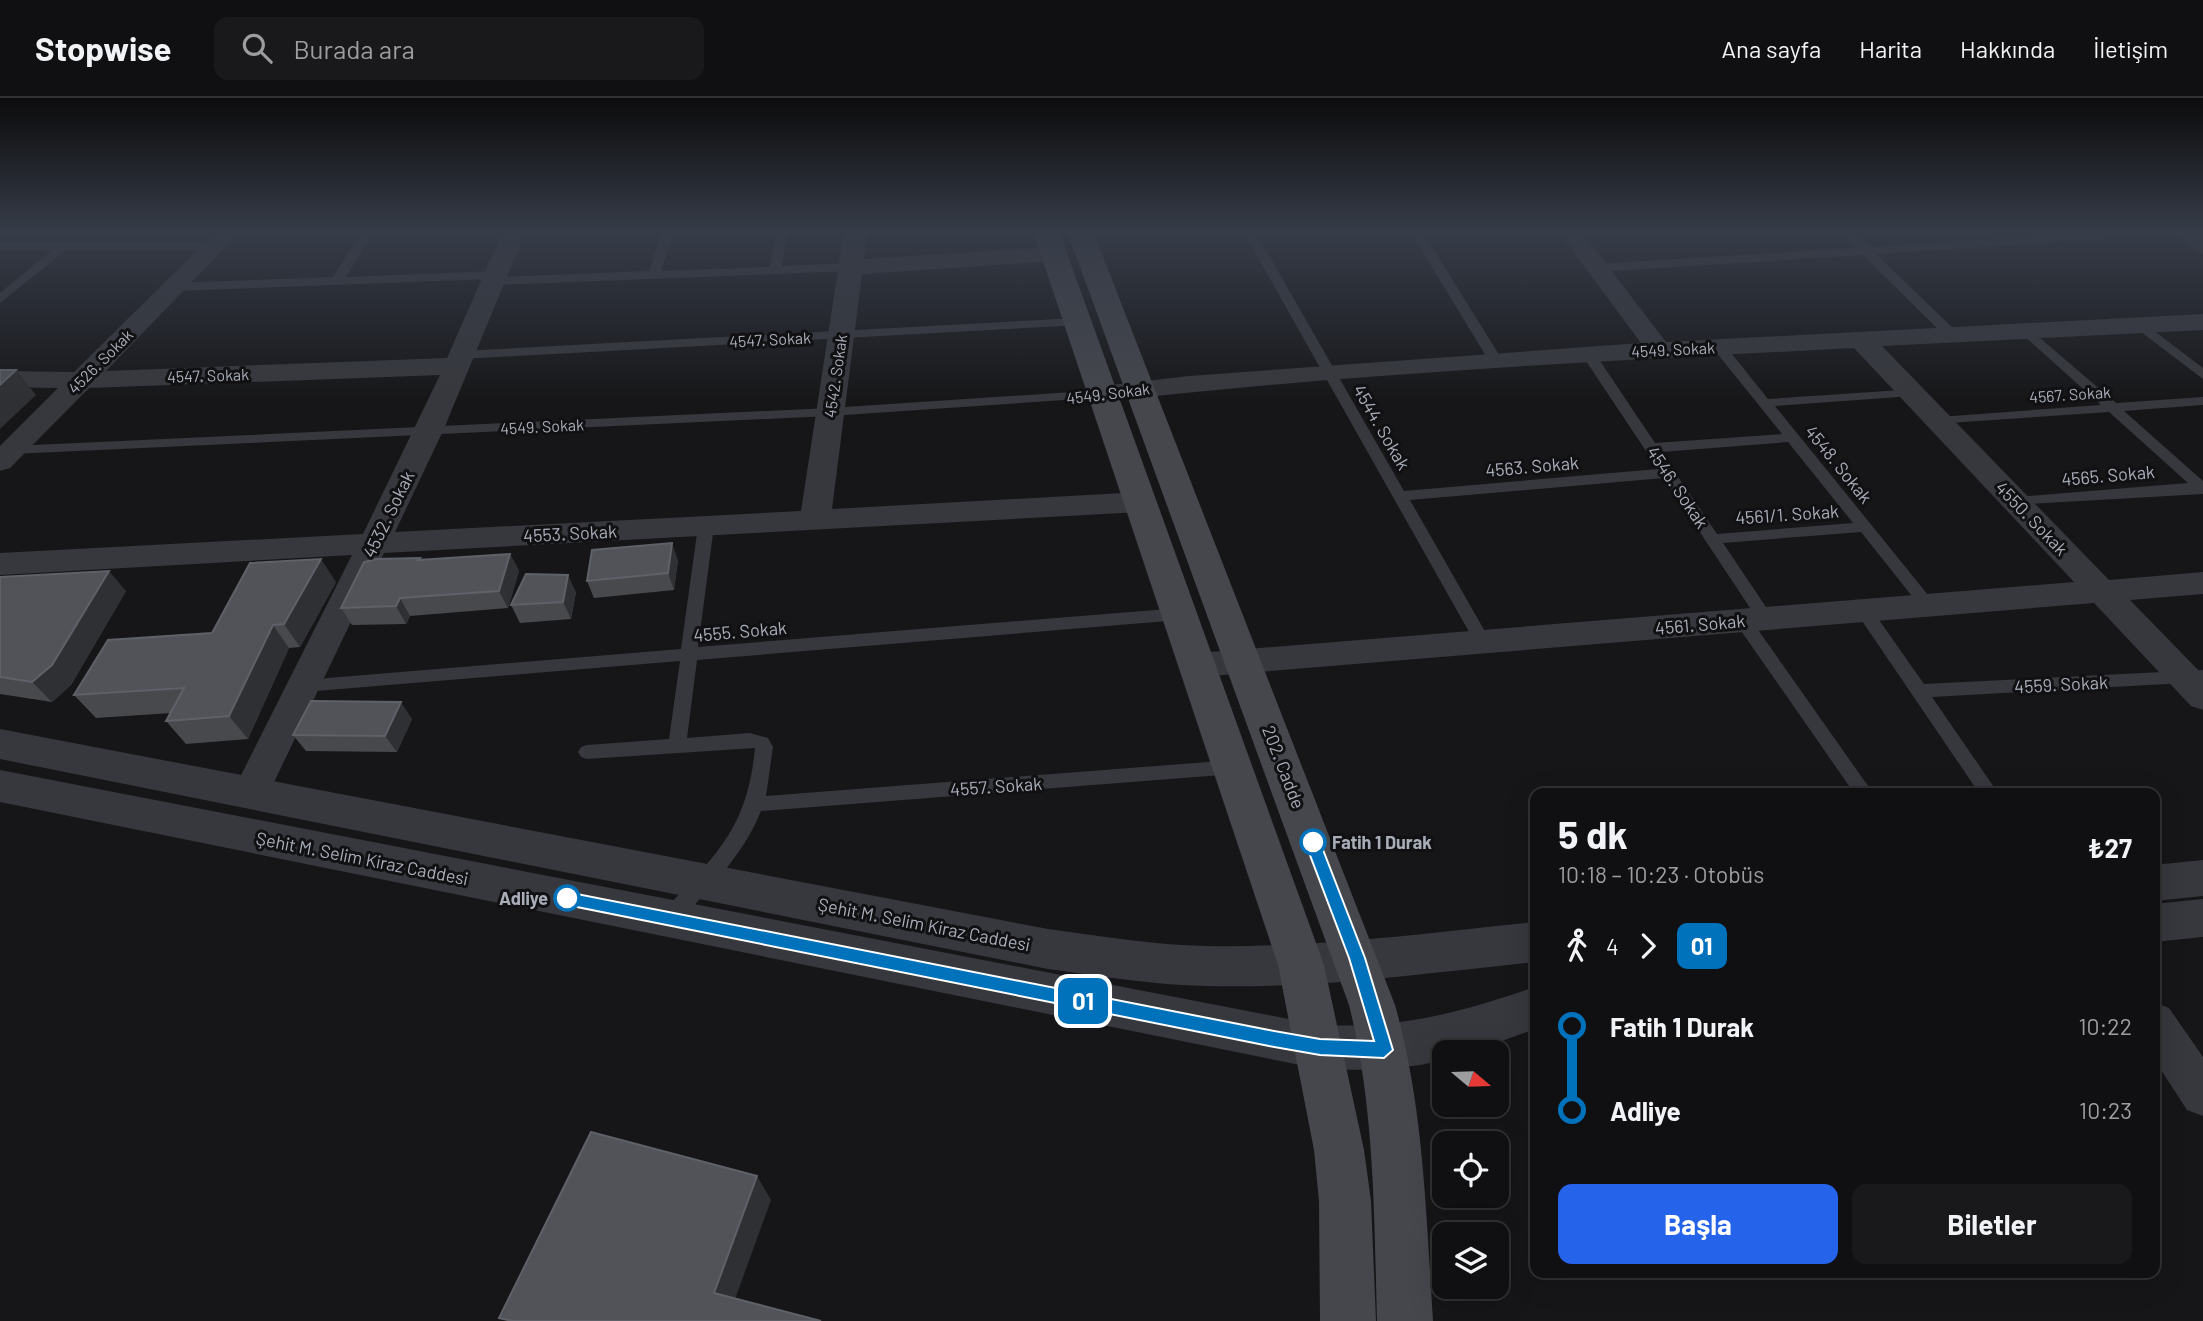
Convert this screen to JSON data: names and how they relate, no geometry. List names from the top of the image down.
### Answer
{
  "streets": {
    "main road": ["202. Cadde"],
    "street": [
      "4547. Sokak",
      "4549. Sokak",
      "4526. Sokak",
      "4542. Sokak",
      "4532. Sokak",
      "4550. Sokak",
      "4553. Sokak",
      "4561. Sokak",
      "Şehit M. Selim Kiraz Caddesi"
    ],
    "lane": [
      "4567. Sokak",
      "4544. Sokak",
      "4548. Sokak",
      "4563. Sokak",
      "4565. Sokak",
      "4546. Sokak",
      "4561/1. Sokak",
      "4555. Sokak",
      "4559. Sokak",
      "4557. Sokak"
    ]
  },
  "crossings": [
    ["4547. Sokak", "4526. Sokak"],
    ["4547. Sokak", "4542. Sokak"],
    ["4547. Sokak", "4532. Sokak"],
    ["4547. Sokak", "202. Cadde"],
    ["4549. Sokak", "4526. Sokak"],
    ["4549. Sokak", "4542. Sokak"],
    ["4549. Sokak", "4544. Sokak"],
    ["4549. Sokak", "4548. Sokak"],
    ["4549. Sokak", "4546. Sokak"],
    ["4549. Sokak", "4532. Sokak"],
    ["4549. Sokak", "4550. Sokak"],
    ["4549. Sokak", "202. Cadde"],
    ["4542. Sokak", "4553. Sokak"],
    ["4567. Sokak", "4550. Sokak"],
    ["4544. Sokak", "4563. Sokak"],
    ["4544. Sokak", "4561. Sokak"],
    ["4548. Sokak", "4561/1. Sokak"],
    ["4548. Sokak", "4561. Sokak"],
    ["4563. Sokak", "4546. Sokak"],
    ["4565. Sokak", "4550. Sokak"],
    ["4546. Sokak", "4561/1. Sokak"],
    ["4546. Sokak", "4561. Sokak"],
    ["4532. Sokak", "4553. Sokak"],
    ["4532. Sokak", "4555. Sokak"],
    ["4532. Sokak", "Şehit M. Selim Kiraz Caddesi"],
    ["4550. Sokak", "4561. Sokak"],
    ["4550. Sokak", "4559. Sokak"],
    ["4553. Sokak", "202. Cadde"],
    ["4561. Sokak", "202. Cadde"],
    ["4555. Sokak", "202. Cadde"],
    ["202. Cadde", "4557. Sokak"],
    ["202. Cadde", "Şehit M. Selim Kiraz Caddesi"]
  ],
  "places": ["Fatih 1 Durak", "Adliye"],
  "lines": ["bus line 01"],
  "north": "right",
  "page": {
    "header": "Stopwise",
    "search": "Burada ara",
    "nav": [
      "Ana sayfa",
      "Harita",
      "Hakkında",
      "İletişim"
    ],
    "on_map": "01",
    "heading": ["5 dk", "10:18 – 10:23 · Otobüs", "₺27"],
    "legs": ["4", "01"],
    "list": [
      {
        "name": "Fatih 1 Durak",
        "value": "10:22"
      },
      {
        "name": "Adliye",
        "value": "10:23"
      }
    ],
    "buttons": ["Başla", "Biletler"]
  }
}
